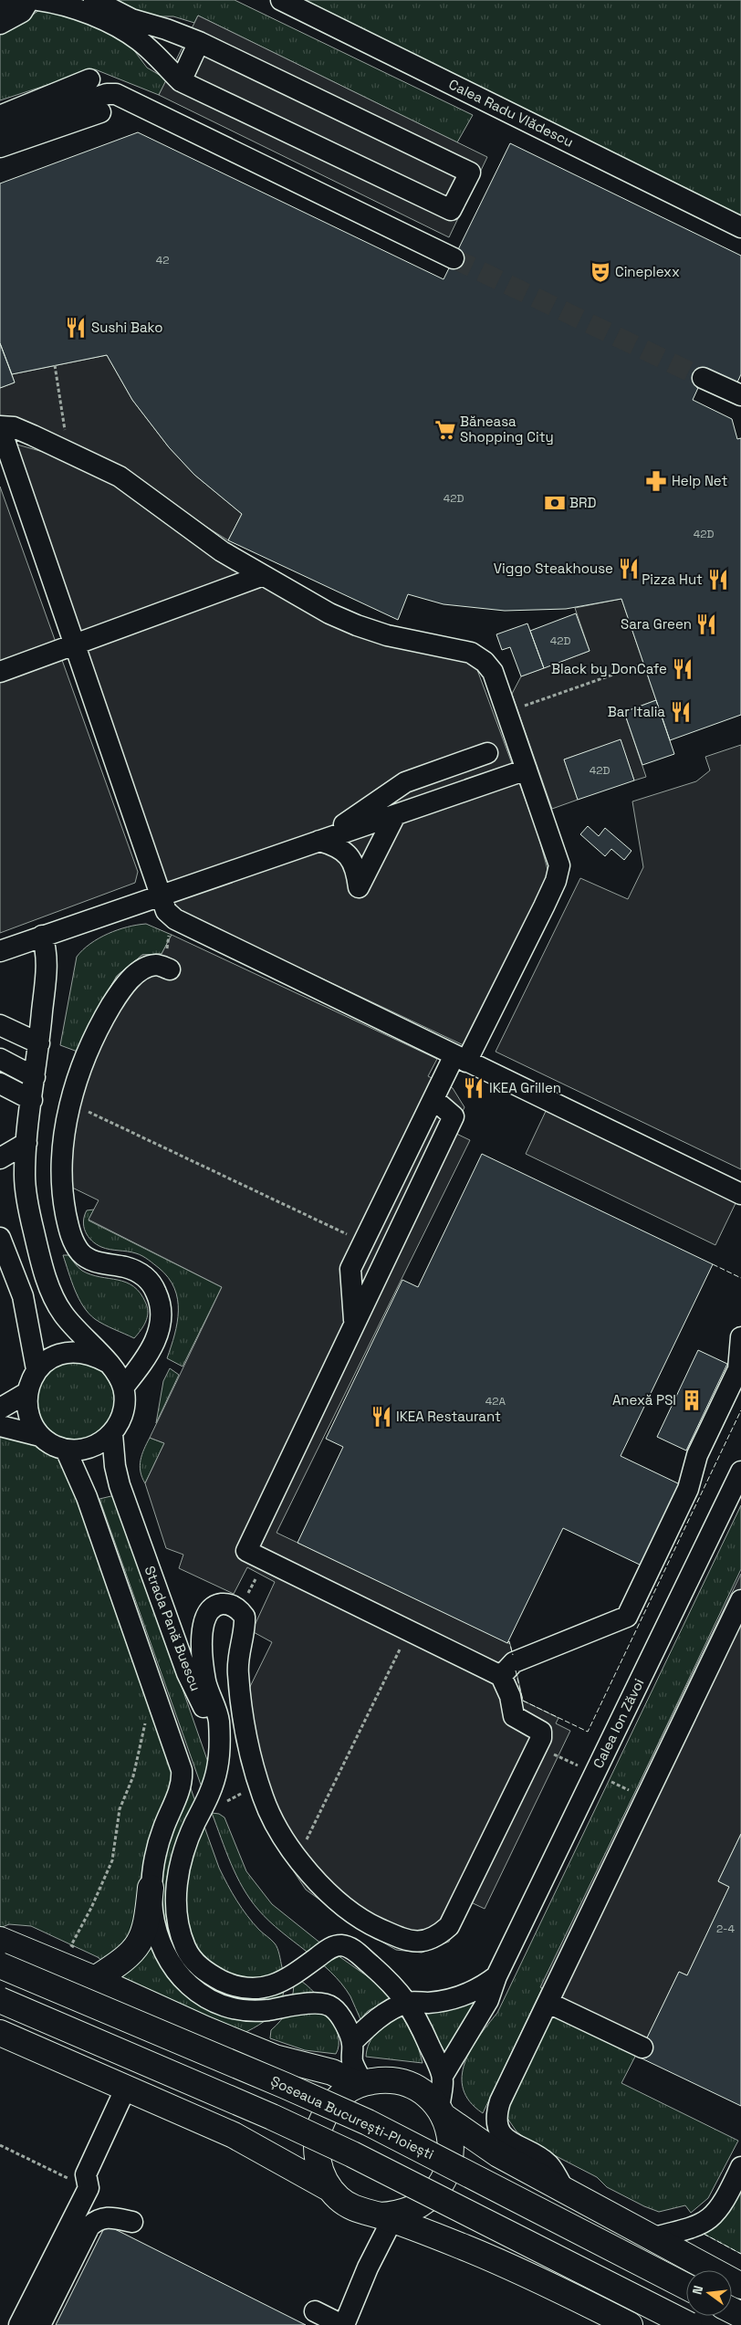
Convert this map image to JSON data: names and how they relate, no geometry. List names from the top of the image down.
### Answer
{
  "streets": {
    "highway": ["Șoseaua București-Ploiești"],
    "street": ["Calea Radu Vlădescu", "Strada Pană Buescu", "Calea Ion Zăvoi"]
  },
  "crossings": [
    ["Strada Pană Buescu", "Calea Ion Zăvoi"]
  ],
  "places": {
    "theatre": ["Cineplexx"],
    "restaurant": [
      "Sushi Bako",
      "Viggo Steakhouse",
      "Pizza Hut",
      "Sara Green",
      "Black by DonCafe",
      "Bar Italia",
      "IKEA Grillen",
      "IKEA Restaurant"
    ],
    "supermarket": ["Băneasa Shopping City"],
    "pharmacy": ["Help Net"],
    "bank": ["BRD"],
    "building": ["Anexă PSI"]
  },
  "house_numbers": [
    "42",
    "42D",
    "42D",
    "42D",
    "42D",
    "42A",
    "2-4"
  ],
  "north": "left"
}
